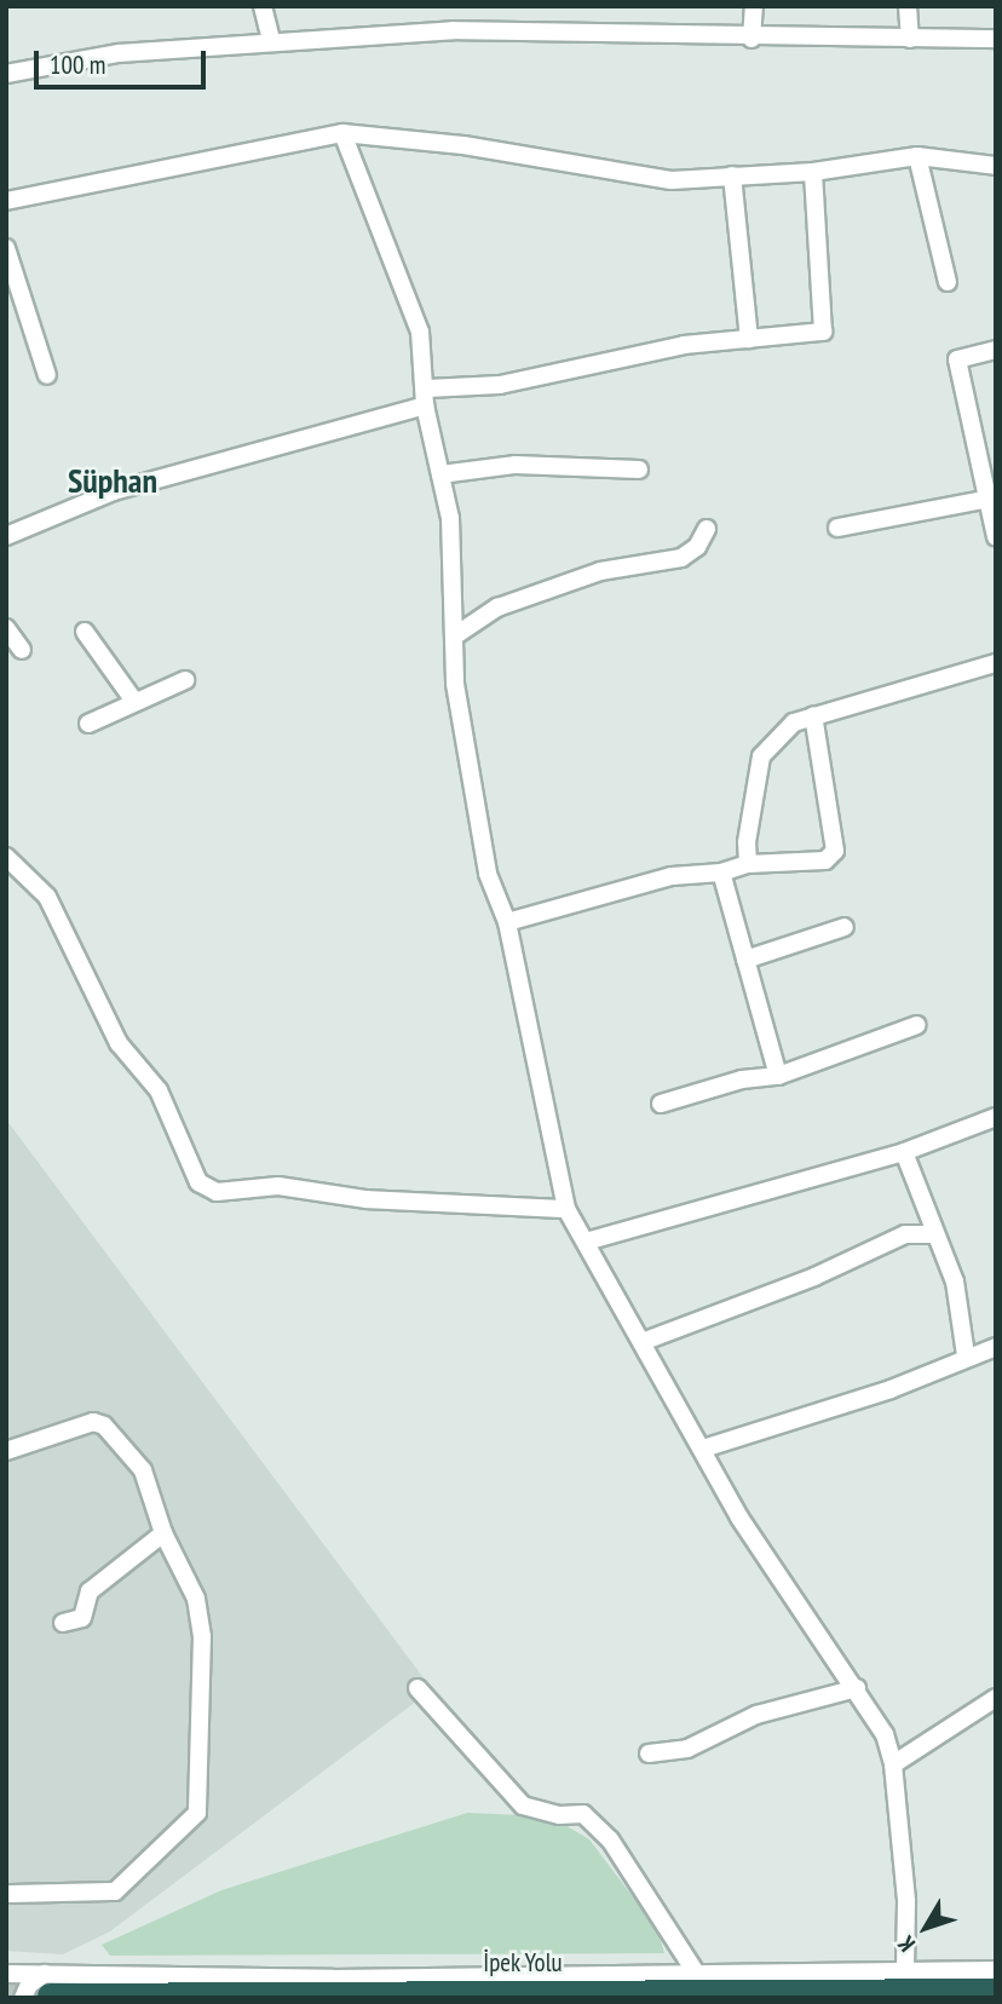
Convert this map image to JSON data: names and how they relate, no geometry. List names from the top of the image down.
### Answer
{
  "streets": {
    "highway": ["İpek Yolu"]
  },
  "districts": ["Süphan"],
  "scale_bar": "100 m",
  "north": "bottom left"
}
